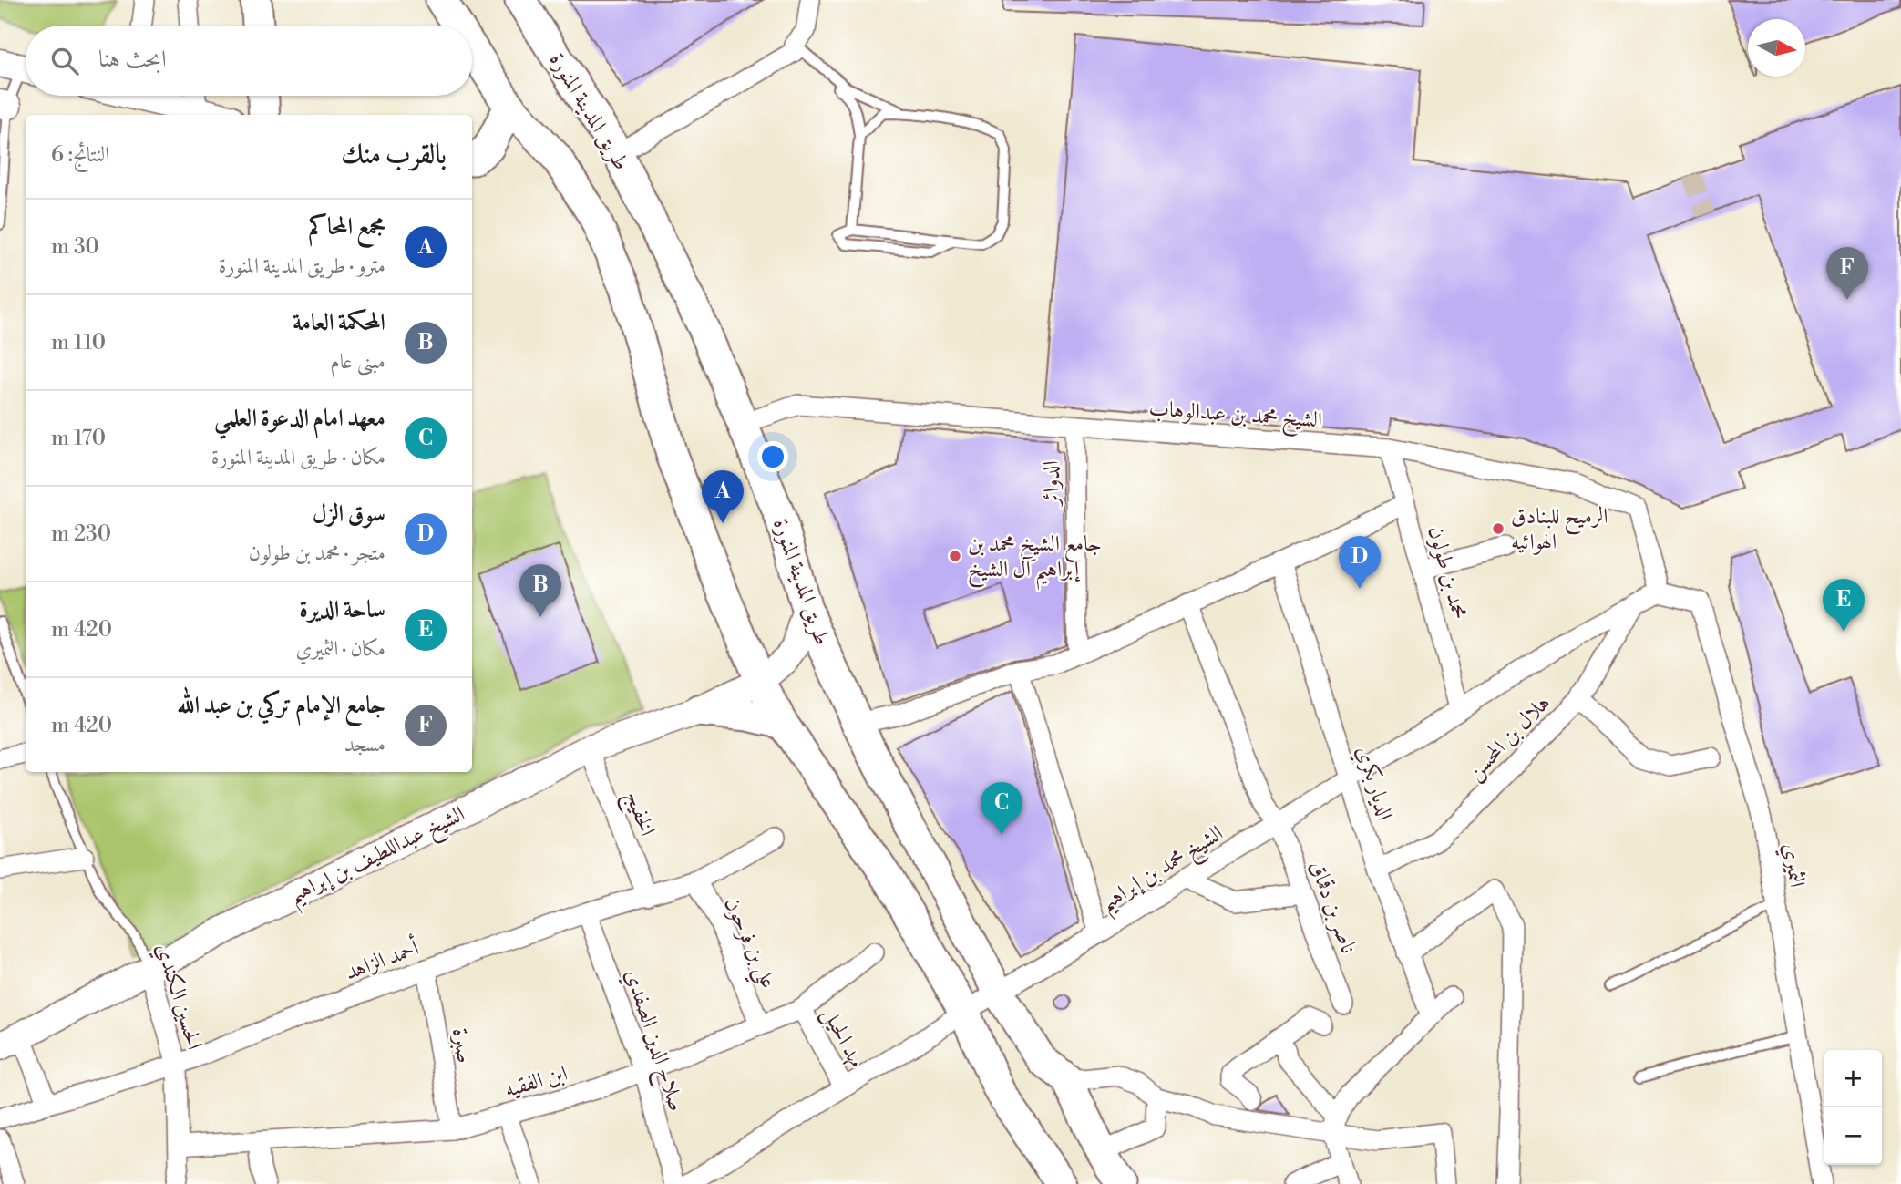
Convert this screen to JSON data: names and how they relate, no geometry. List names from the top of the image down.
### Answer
{
  "streets": {
    "main road": ["طريق المدينة المنورة"],
    "street": [
      "الشيخ محمد بن عبدالوهاب",
      "الدوائر",
      "محمد بن طولون",
      "هلال بن المحسن",
      "الديار بكري",
      "الخفيج",
      "الشيخ عبداللطيف بن إبراهيم",
      "الثميري",
      "الشيخ محمد بن إبراهيم",
      "ناصر بن دقماق",
      "علي بن فرحون",
      "أحمد الزاهد",
      "الحسين الكندي",
      "مهد الحيل",
      "صلاح الدين الصفدي",
      "صبرة",
      "ابن الفقيه"
    ]
  },
  "crossings": [
    ["طريق المدينة المنورة", "الشيخ محمد بن عبدالوهاب"],
    ["طريق المدينة المنورة", "الشيخ عبداللطيف بن إبراهيم"],
    ["طريق المدينة المنورة", "الشيخ محمد بن إبراهيم"],
    ["الشيخ محمد بن عبدالوهاب", "الدوائر"],
    ["الشيخ محمد بن عبدالوهاب", "محمد بن طولون"],
    ["الشيخ محمد بن عبدالوهاب", "الثميري"],
    ["الشيخ محمد بن عبدالوهاب", "الشيخ محمد بن إبراهيم"],
    ["محمد بن طولون", "الشيخ محمد بن إبراهيم"],
    ["هلال بن المحسن", "الديار بكري"],
    ["هلال بن المحسن", "الشيخ محمد بن إبراهيم"],
    ["الديار بكري", "الشيخ محمد بن إبراهيم"],
    ["الخفيج", "الشيخ عبداللطيف بن إبراهيم"],
    ["الخفيج", "أحمد الزاهد"],
    ["الشيخ عبداللطيف بن إبراهيم", "الحسين الكندي"],
    ["الثميري", "الشيخ محمد بن إبراهيم"],
    ["الشيخ محمد بن إبراهيم", "ناصر بن دقماق"],
    ["الشيخ محمد بن إبراهيم", "مهد الحيل"],
    ["علي بن فرحون", "أحمد الزاهد"],
    ["علي بن فرحون", "ابن الفقيه"],
    ["أحمد الزاهد", "الحسين الكندي"],
    ["أحمد الزاهد", "صلاح الدين الصفدي"],
    ["أحمد الزاهد", "صبرة"],
    ["الحسين الكندي", "ابن الفقيه"],
    ["مهد الحيل", "ابن الفقيه"],
    ["صلاح الدين الصفدي", "ابن الفقيه"],
    ["صبرة", "ابن الفقيه"]
  ],
  "places": ["الرميح للبنادق الهوائيه", "جامع الشيخ محمد بن إبراهيم آل الشيخ"],
  "north": "right",
  "page": {
    "search": "ابحث هنا",
    "heading": ["بالقرب منك", "النتائج: 6"],
    "list": [
      {
        "mark": "A",
        "name": "مجمع المحاكم",
        "note": "مترو · طريق المدينة المنورة",
        "value": "30 m"
      },
      {
        "mark": "B",
        "name": "المحكمة العامة",
        "note": "مبنى عام",
        "value": "110 m"
      },
      {
        "mark": "C",
        "name": "معهد امام الدعوة العلمي",
        "note": "مكان · طريق المدينة المنورة",
        "value": "170 m"
      },
      {
        "mark": "D",
        "name": "سوق الزل",
        "note": "متجر · محمد بن طولون",
        "value": "230 m"
      },
      {
        "mark": "E",
        "name": "ساحة الديرة",
        "note": "مكان · الثميري",
        "value": "420 m"
      },
      {
        "mark": "F",
        "name": "جامع الإمام تركي بن عبد الله",
        "note": "مسجد",
        "value": "420 m"
      }
    ],
    "pins": [
      "F",
      "A",
      "D",
      "B",
      "E",
      "C"
    ],
    "map_buttons": ["+", "−"]
  }
}
